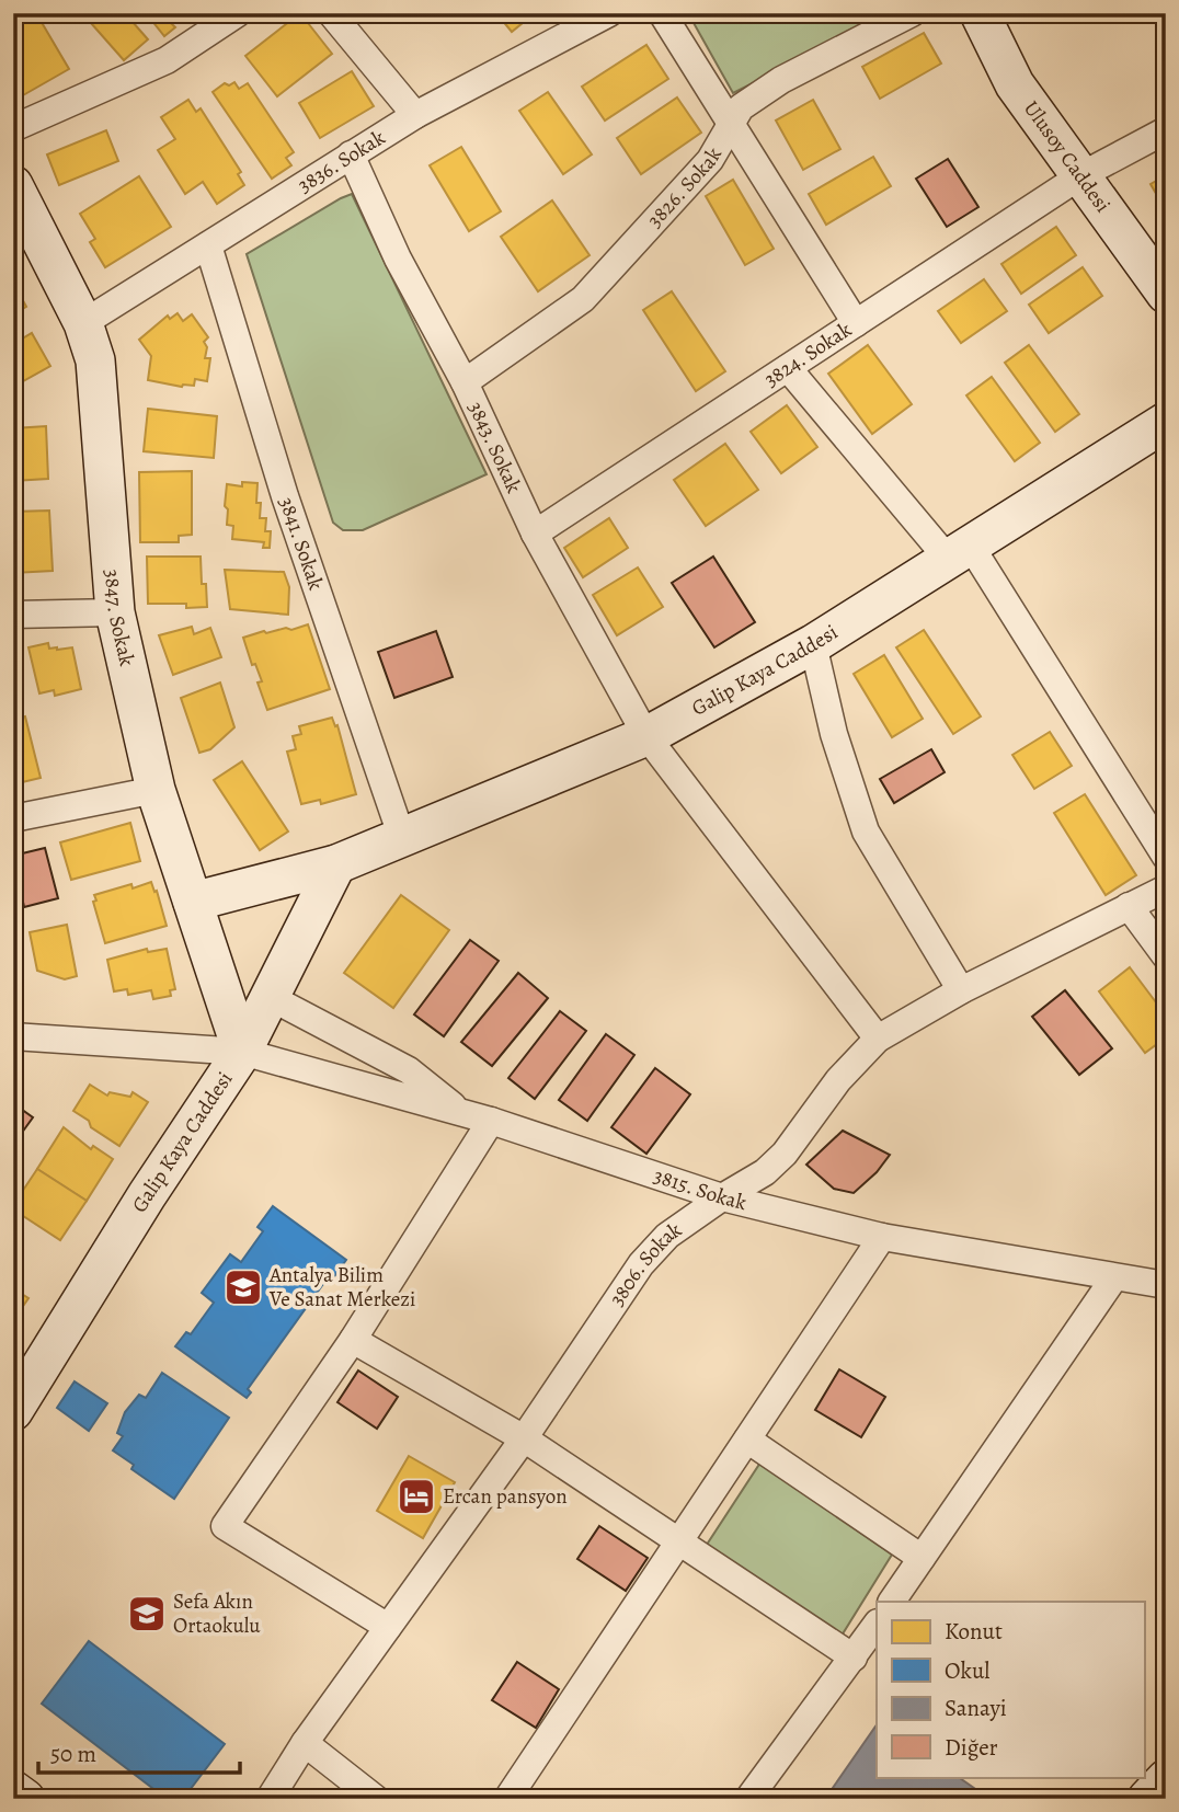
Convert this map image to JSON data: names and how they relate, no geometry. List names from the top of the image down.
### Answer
{
  "streets": {
    "street": [
      "Ulusoy Caddesi",
      "3836. Sokak",
      "3826. Sokak",
      "3824. Sokak",
      "3843. Sokak",
      "3841. Sokak",
      "3847. Sokak",
      "Galip Kaya Caddesi",
      "3815. Sokak",
      "3806. Sokak"
    ]
  },
  "crossings": [
    ["Ulusoy Caddesi", "3824. Sokak"],
    ["3836. Sokak", "3843. Sokak"],
    ["3836. Sokak", "3841. Sokak"],
    ["3836. Sokak", "3847. Sokak"],
    ["3826. Sokak", "3843. Sokak"],
    ["3824. Sokak", "3843. Sokak"],
    ["3843. Sokak", "Galip Kaya Caddesi"],
    ["3843. Sokak", "3806. Sokak"],
    ["3841. Sokak", "Galip Kaya Caddesi"],
    ["3847. Sokak", "Galip Kaya Caddesi"],
    ["3847. Sokak", "3815. Sokak"],
    ["Galip Kaya Caddesi", "3815. Sokak"],
    ["3815. Sokak", "3806. Sokak"]
  ],
  "places": {
    "school or university": ["Antalya Bilim Ve Sanat Merkezi", "Sefa Akın Ortaokulu"],
    "hotel": ["Ercan pansyon"]
  },
  "legend": [
    "Konut",
    "Okul",
    "Sanayi",
    "Diğer"
  ],
  "scale_bar": "50 m"
}
